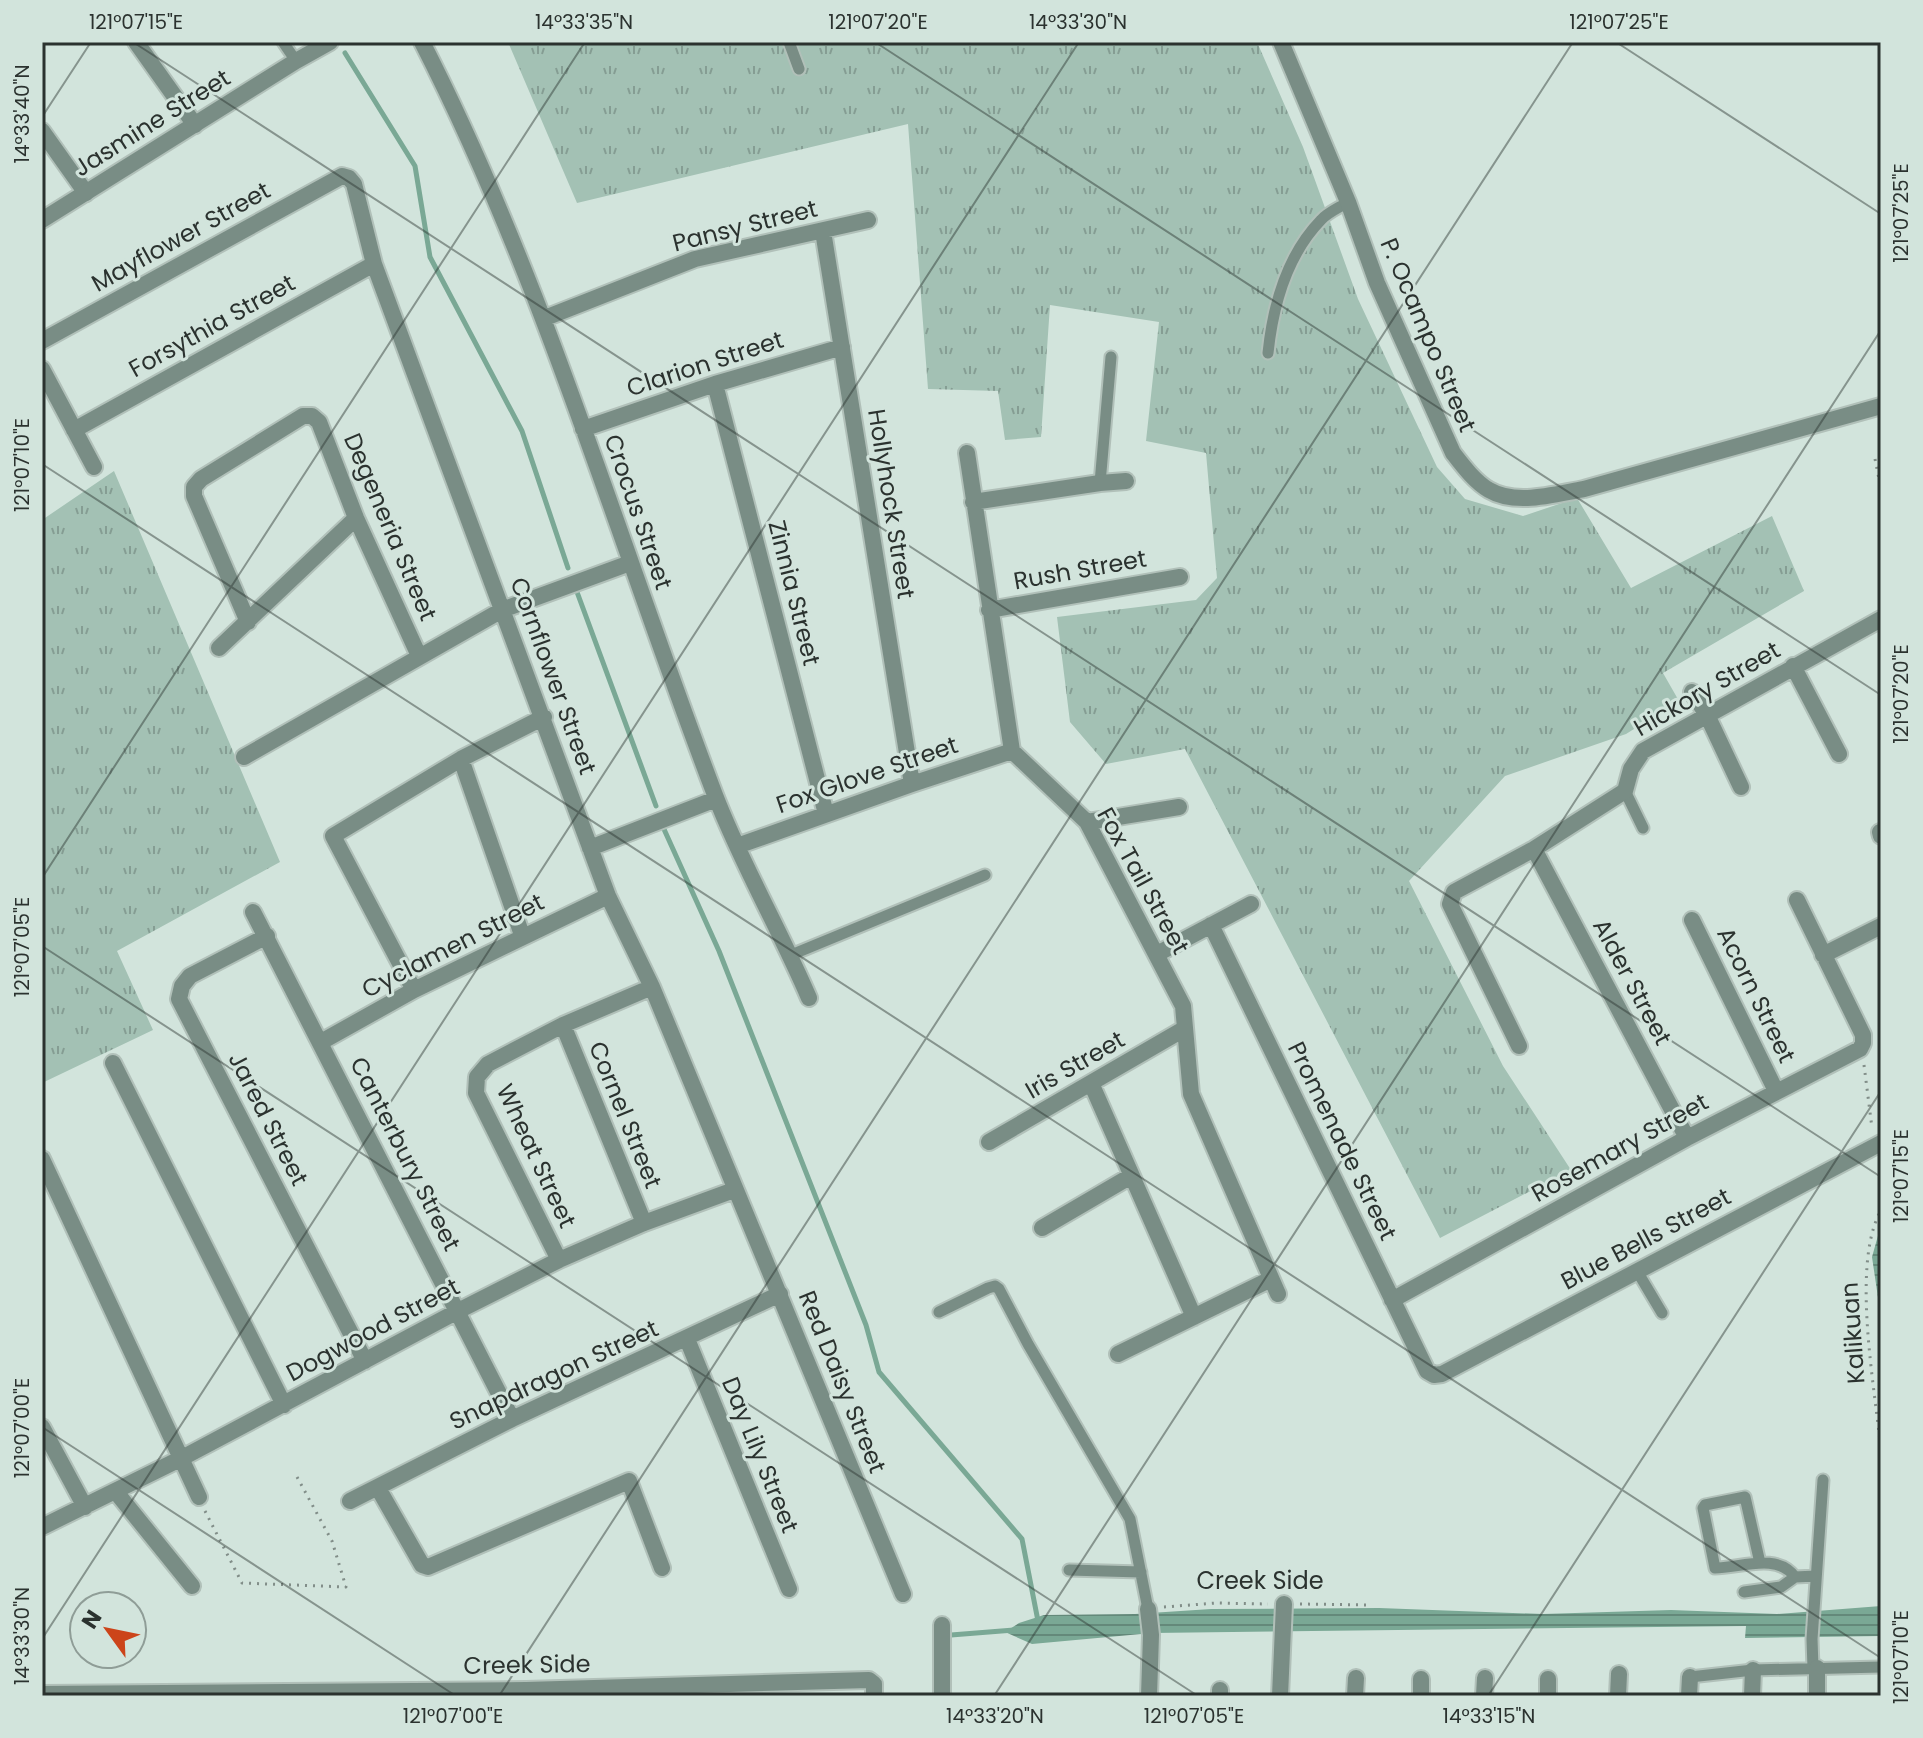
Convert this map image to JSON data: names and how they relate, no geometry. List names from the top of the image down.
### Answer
{
  "streets": {
    "street": [
      "Jasmine Street",
      "Pansy Street",
      "Mayflower Street",
      "Forsythia Street",
      "P. Ocampo Street",
      "Clarion Street",
      "Hollyhock Street",
      "Crocus Street",
      "Degeneria Street",
      "Rush Street",
      "Zinnia Street",
      "Cornflower Street",
      "Hickory Street",
      "Fox Glove Street",
      "Fox Tail Street",
      "Cyclamen Street",
      "Alder Street",
      "Acorn Street",
      "Iris Street",
      "Cornel Street",
      "Jared Street",
      "Promenade Street",
      "Rosemary Street",
      "Canterbury Street",
      "Wheat Street",
      "Blue Bells Street",
      "Dogwood Street",
      "Snapdragon Street",
      "Red Daisy Street",
      "Day Lily Street",
      "Creek Side"
    ],
    "path": ["Kalikuan"]
  },
  "crossings": [
    ["Pansy Street", "Hollyhock Street"],
    ["Pansy Street", "Crocus Street"],
    ["Mayflower Street", "Cornflower Street"],
    ["Forsythia Street", "Cornflower Street"],
    ["Clarion Street", "Hollyhock Street"],
    ["Clarion Street", "Crocus Street"],
    ["Clarion Street", "Zinnia Street"],
    ["Hollyhock Street", "Fox Glove Street"],
    ["Crocus Street", "Fox Glove Street"],
    ["Zinnia Street", "Fox Glove Street"],
    ["Cornflower Street", "Cyclamen Street"],
    ["Cornflower Street", "Wheat Street"],
    ["Cornflower Street", "Dogwood Street"],
    ["Cornflower Street", "Red Daisy Street"],
    ["Fox Glove Street", "Fox Tail Street"],
    ["Fox Tail Street", "Iris Street"],
    ["Cyclamen Street", "Canterbury Street"],
    ["Alder Street", "Rosemary Street"],
    ["Acorn Street", "Rosemary Street"],
    ["Cornel Street", "Wheat Street"],
    ["Cornel Street", "Dogwood Street"],
    ["Jared Street", "Canterbury Street"],
    ["Jared Street", "Dogwood Street"],
    ["Promenade Street", "Rosemary Street"],
    ["Promenade Street", "Blue Bells Street"],
    ["Canterbury Street", "Dogwood Street"],
    ["Canterbury Street", "Snapdragon Street"],
    ["Wheat Street", "Dogwood Street"],
    ["Dogwood Street", "Red Daisy Street"],
    ["Snapdragon Street", "Red Daisy Street"],
    ["Snapdragon Street", "Day Lily Street"]
  ],
  "north": "top left",
  "coordinates": [
    "121°07'15\"E",
    "14°33'35\"N",
    "121°07'20\"E",
    "14°33'30\"N",
    "121°07'25\"E",
    "14°33'40\"N",
    "121°07'10\"E",
    "121°07'05\"E",
    "121°07'00\"E",
    "14°33'20\"N",
    "14°33'15\"N"
  ]
}
